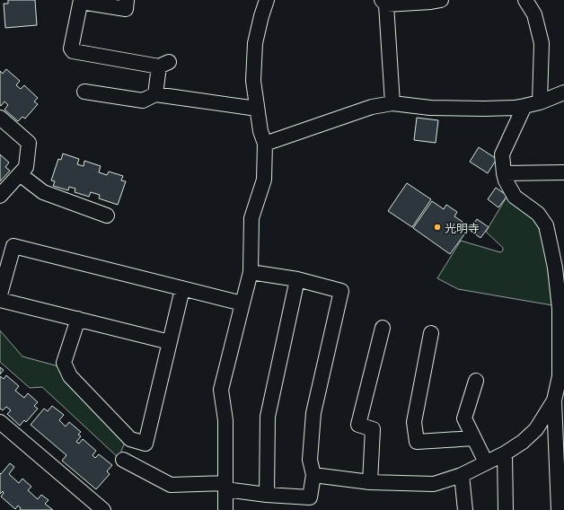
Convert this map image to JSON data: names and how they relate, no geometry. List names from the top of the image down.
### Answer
{
  "places": ["光明寺"]
}
